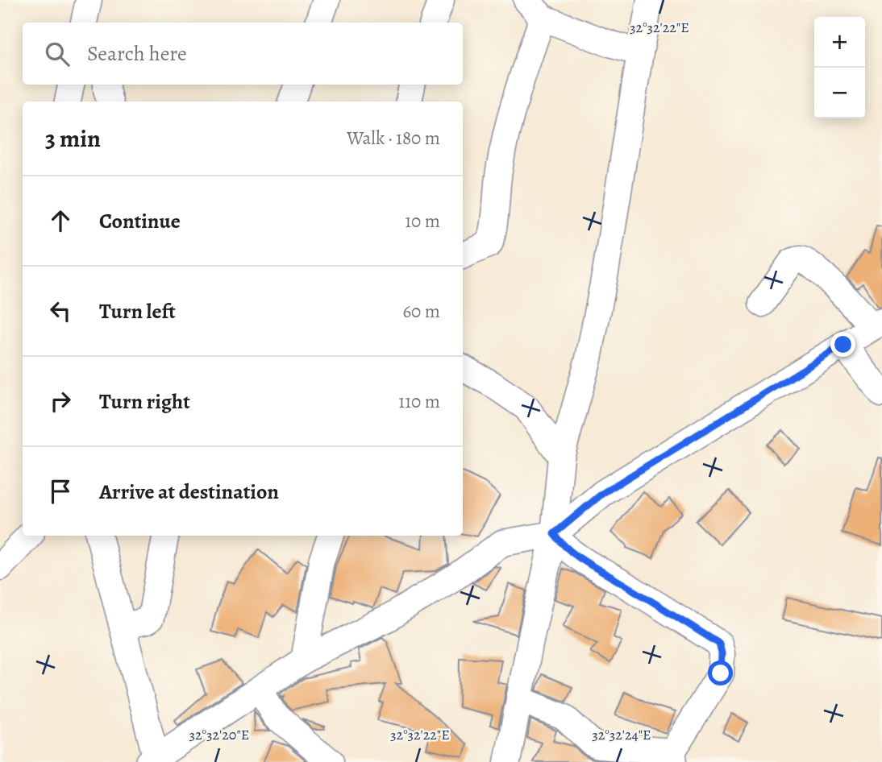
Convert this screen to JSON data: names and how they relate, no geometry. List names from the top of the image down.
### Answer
{
  "page": {
    "map_buttons": ["+", "−"],
    "search": "Search here",
    "heading": ["3 min", "Walk · 180 m"],
    "list": [
      ["Continue", "10 m"],
      ["Turn left", "60 m"],
      ["Turn right", "110 m"],
      "Arrive at destination"
    ]
  },
  "coordinates": ["32°32'22\"E", "32°32'20\"E", "32°32'24\"E"]
}
